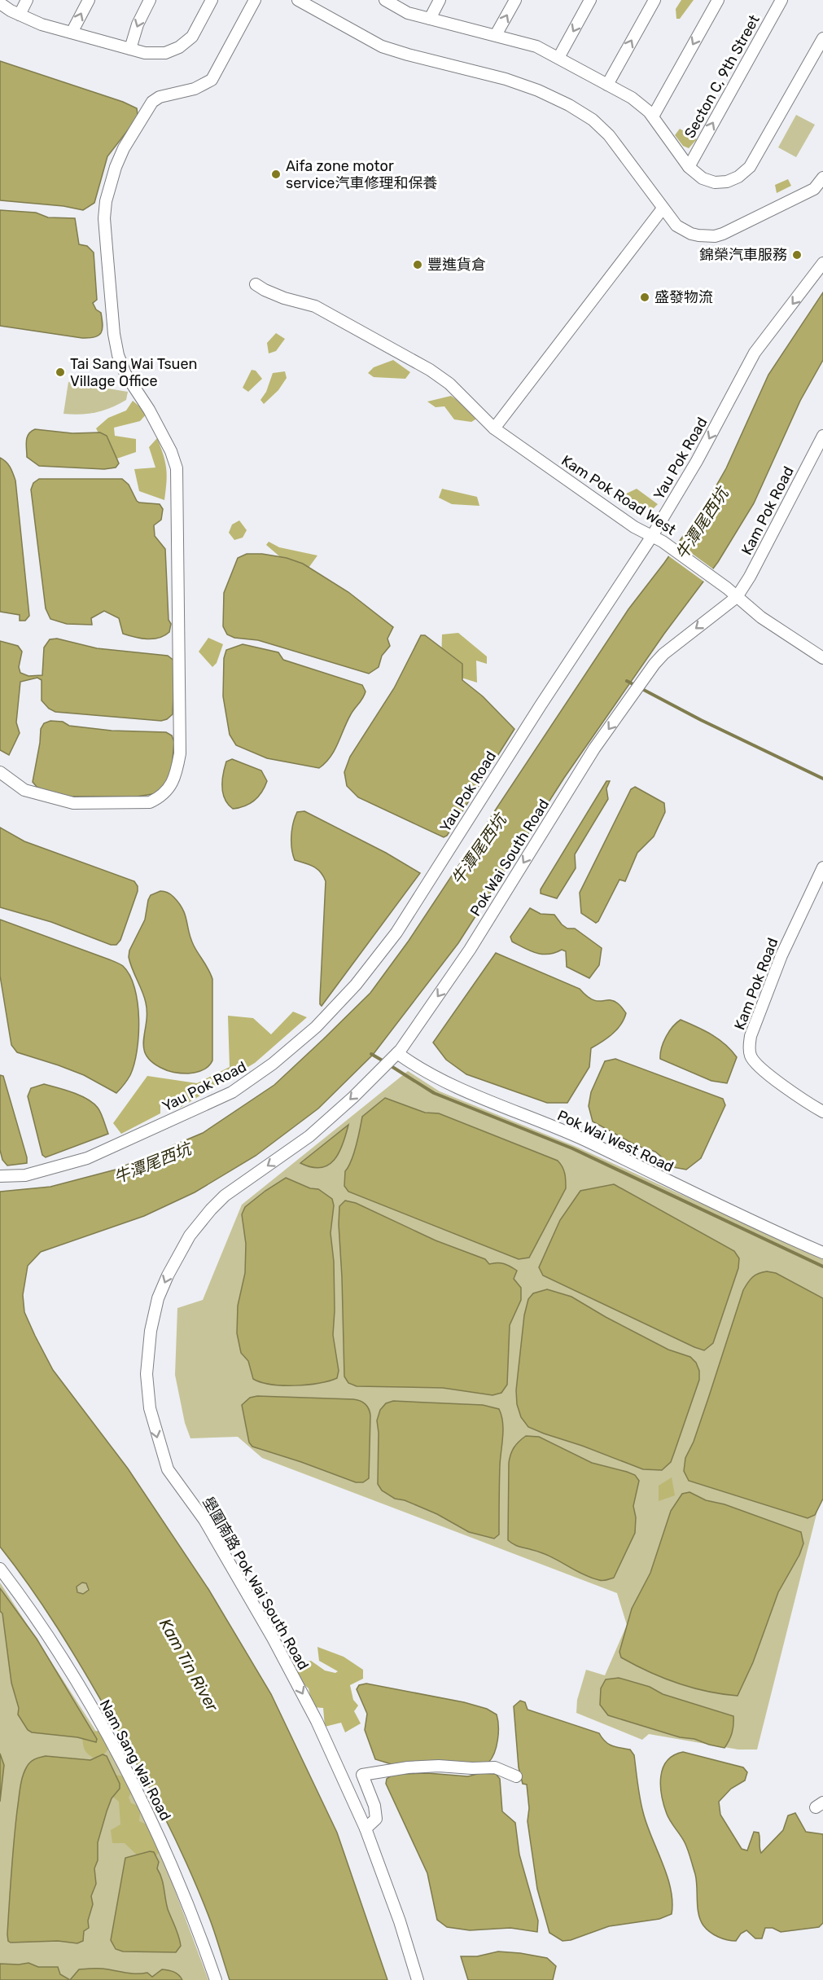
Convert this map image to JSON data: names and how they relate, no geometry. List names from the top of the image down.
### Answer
{
  "streets": {
    "street": [
      "Secton C, 9th Street",
      "Yau Pok Road",
      "Kam Pok Road West",
      "Kam Pok Road",
      "Pok Wai South Road",
      "Pok Wai West Road",
      "壆圍南路 Pok Wai South Road",
      "Nam Sang Wai Road"
    ]
  },
  "crossings": [
    ["Yau Pok Road", "Kam Pok Road West"],
    ["Kam Pok Road West", "Kam Pok Road"],
    ["Kam Pok Road West", "Pok Wai South Road"],
    ["Kam Pok Road", "Pok Wai South Road"],
    ["Pok Wai South Road", "Pok Wai West Road"],
    ["Pok Wai South Road", "壆圍南路 Pok Wai South Road"]
  ],
  "one_way": ["Pok Wai South Road", "壆圍南路 Pok Wai South Road"],
  "water": ["牛潭尾西坑", "Kam Tin River"],
  "places": [
    "Aifa zone motor service汽車修理和保養",
    "錦榮汽車服務",
    "豐進貨倉",
    "盛發物流",
    "Tai Sang Wai Tsuen Village Office"
  ]
}
